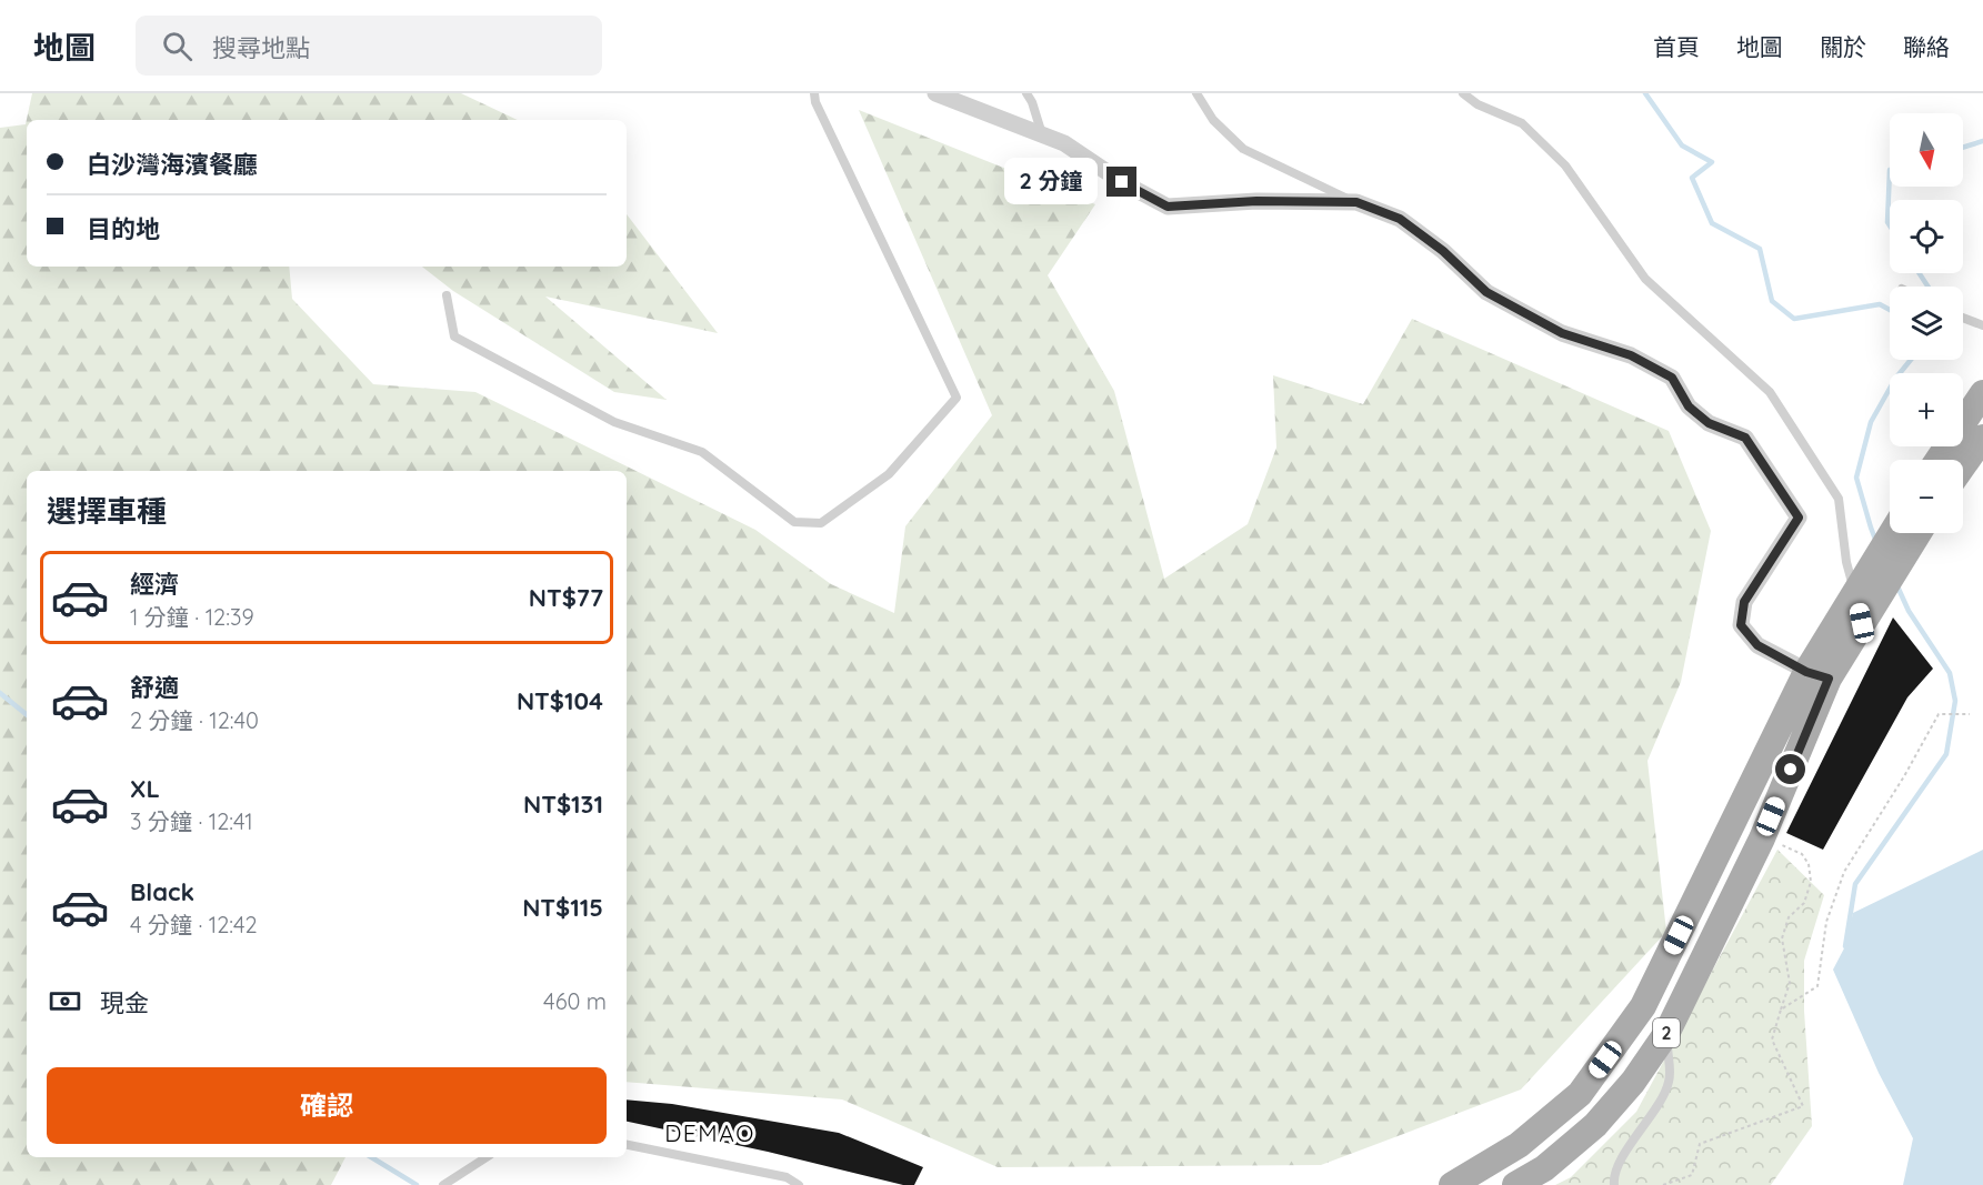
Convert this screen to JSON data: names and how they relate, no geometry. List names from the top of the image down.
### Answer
{
  "streets": {
    "main road": ["2"]
  },
  "districts": ["DEMAO"],
  "north": "bottom",
  "page": {
    "header": "地圖",
    "search": "搜尋地點",
    "nav": [
      "首頁",
      "地圖",
      "關於",
      "聯絡"
    ],
    "map_buttons": ["+", "−"],
    "banner": ["白沙灣海濱餐廳", "目的地"],
    "bubble": "2 分鐘",
    "heading": "選擇車種",
    "list": [
      {
        "name": "經濟",
        "note": "1 分鐘 · 12:39",
        "value": "NT$77"
      },
      {
        "name": "舒適",
        "note": "2 分鐘 · 12:40",
        "value": "NT$104"
      },
      {
        "name": "XL",
        "note": "3 分鐘 · 12:41",
        "value": "NT$131"
      },
      {
        "name": "Black",
        "note": "4 分鐘 · 12:42",
        "value": "NT$115"
      }
    ],
    "pay": ["現金", "460 m"],
    "buttons": "確認"
  }
}
